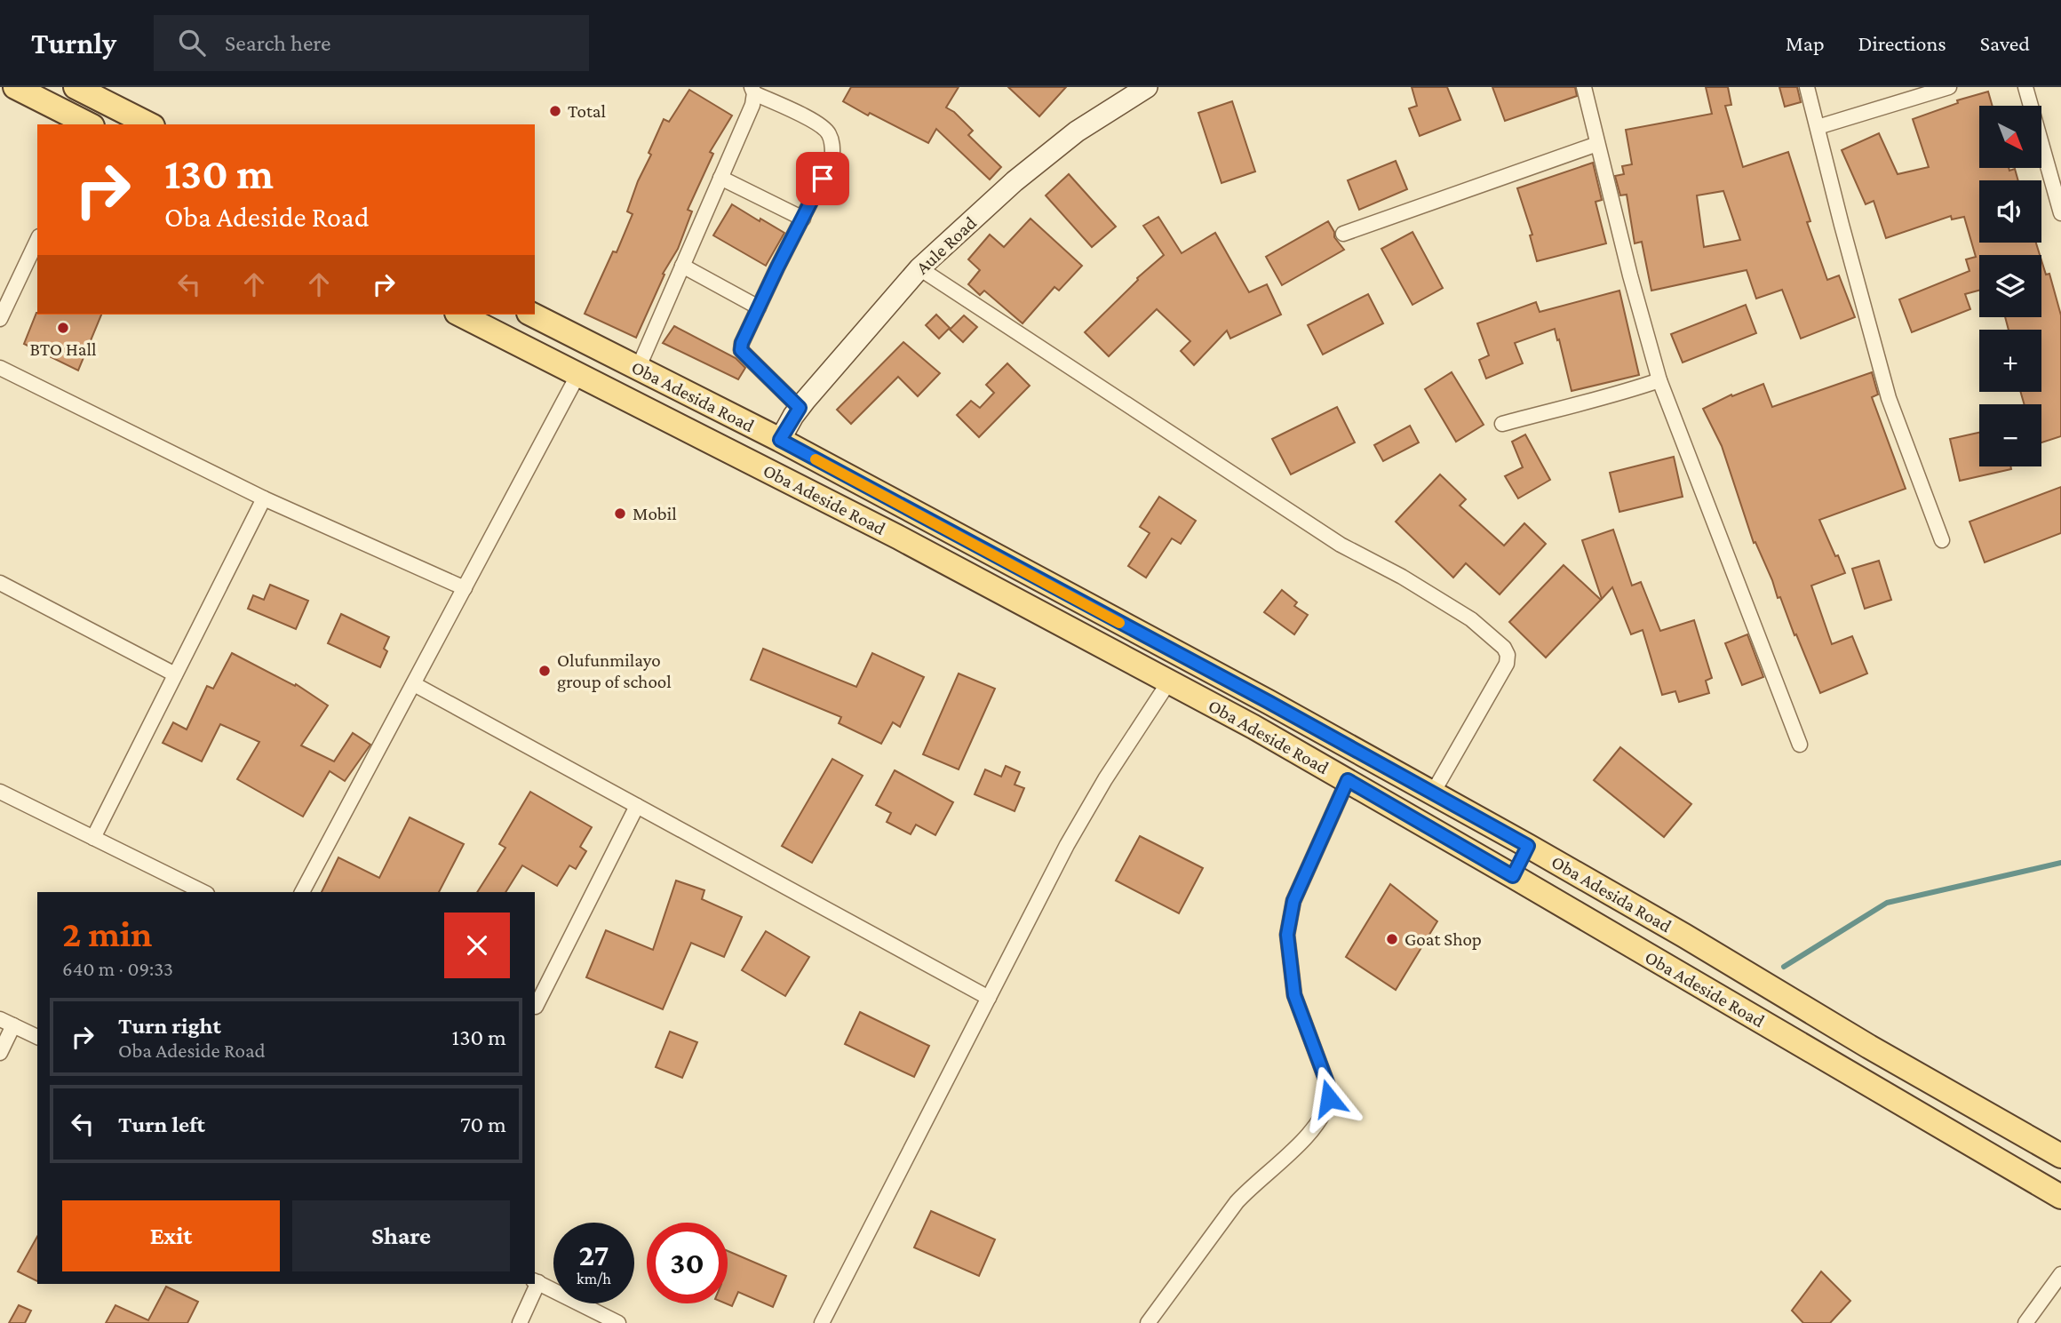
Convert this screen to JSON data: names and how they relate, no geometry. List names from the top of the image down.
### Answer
{
  "streets": {
    "main road": ["Oba Adesida Road", "Oba Adeside Road"],
    "street": ["Aule Road"]
  },
  "crossings": [
    ["Aule Road", "Oba Adesida Road"]
  ],
  "places": [
    "Total",
    "BTO Hall",
    "Mobil",
    "Olufunmilayo group of school",
    "Goat Shop"
  ],
  "north": "bottom right",
  "page": {
    "header": "Turnly",
    "search": "Search here",
    "nav": ["Map", "Directions", "Saved"],
    "map_buttons": ["+", "−"],
    "turn": ["130 m", "Oba Adeside Road"],
    "heading": ["2 min", "640 m · 09:33"],
    "list": [
      {
        "name": "Turn right",
        "note": "Oba Adeside Road",
        "value": "130 m"
      },
      {
        "name": "Turn left",
        "value": "70 m"
      }
    ],
    "buttons": ["Exit", "Share"],
    "speed": "27 km/h",
    "limit": "30"
  }
}
